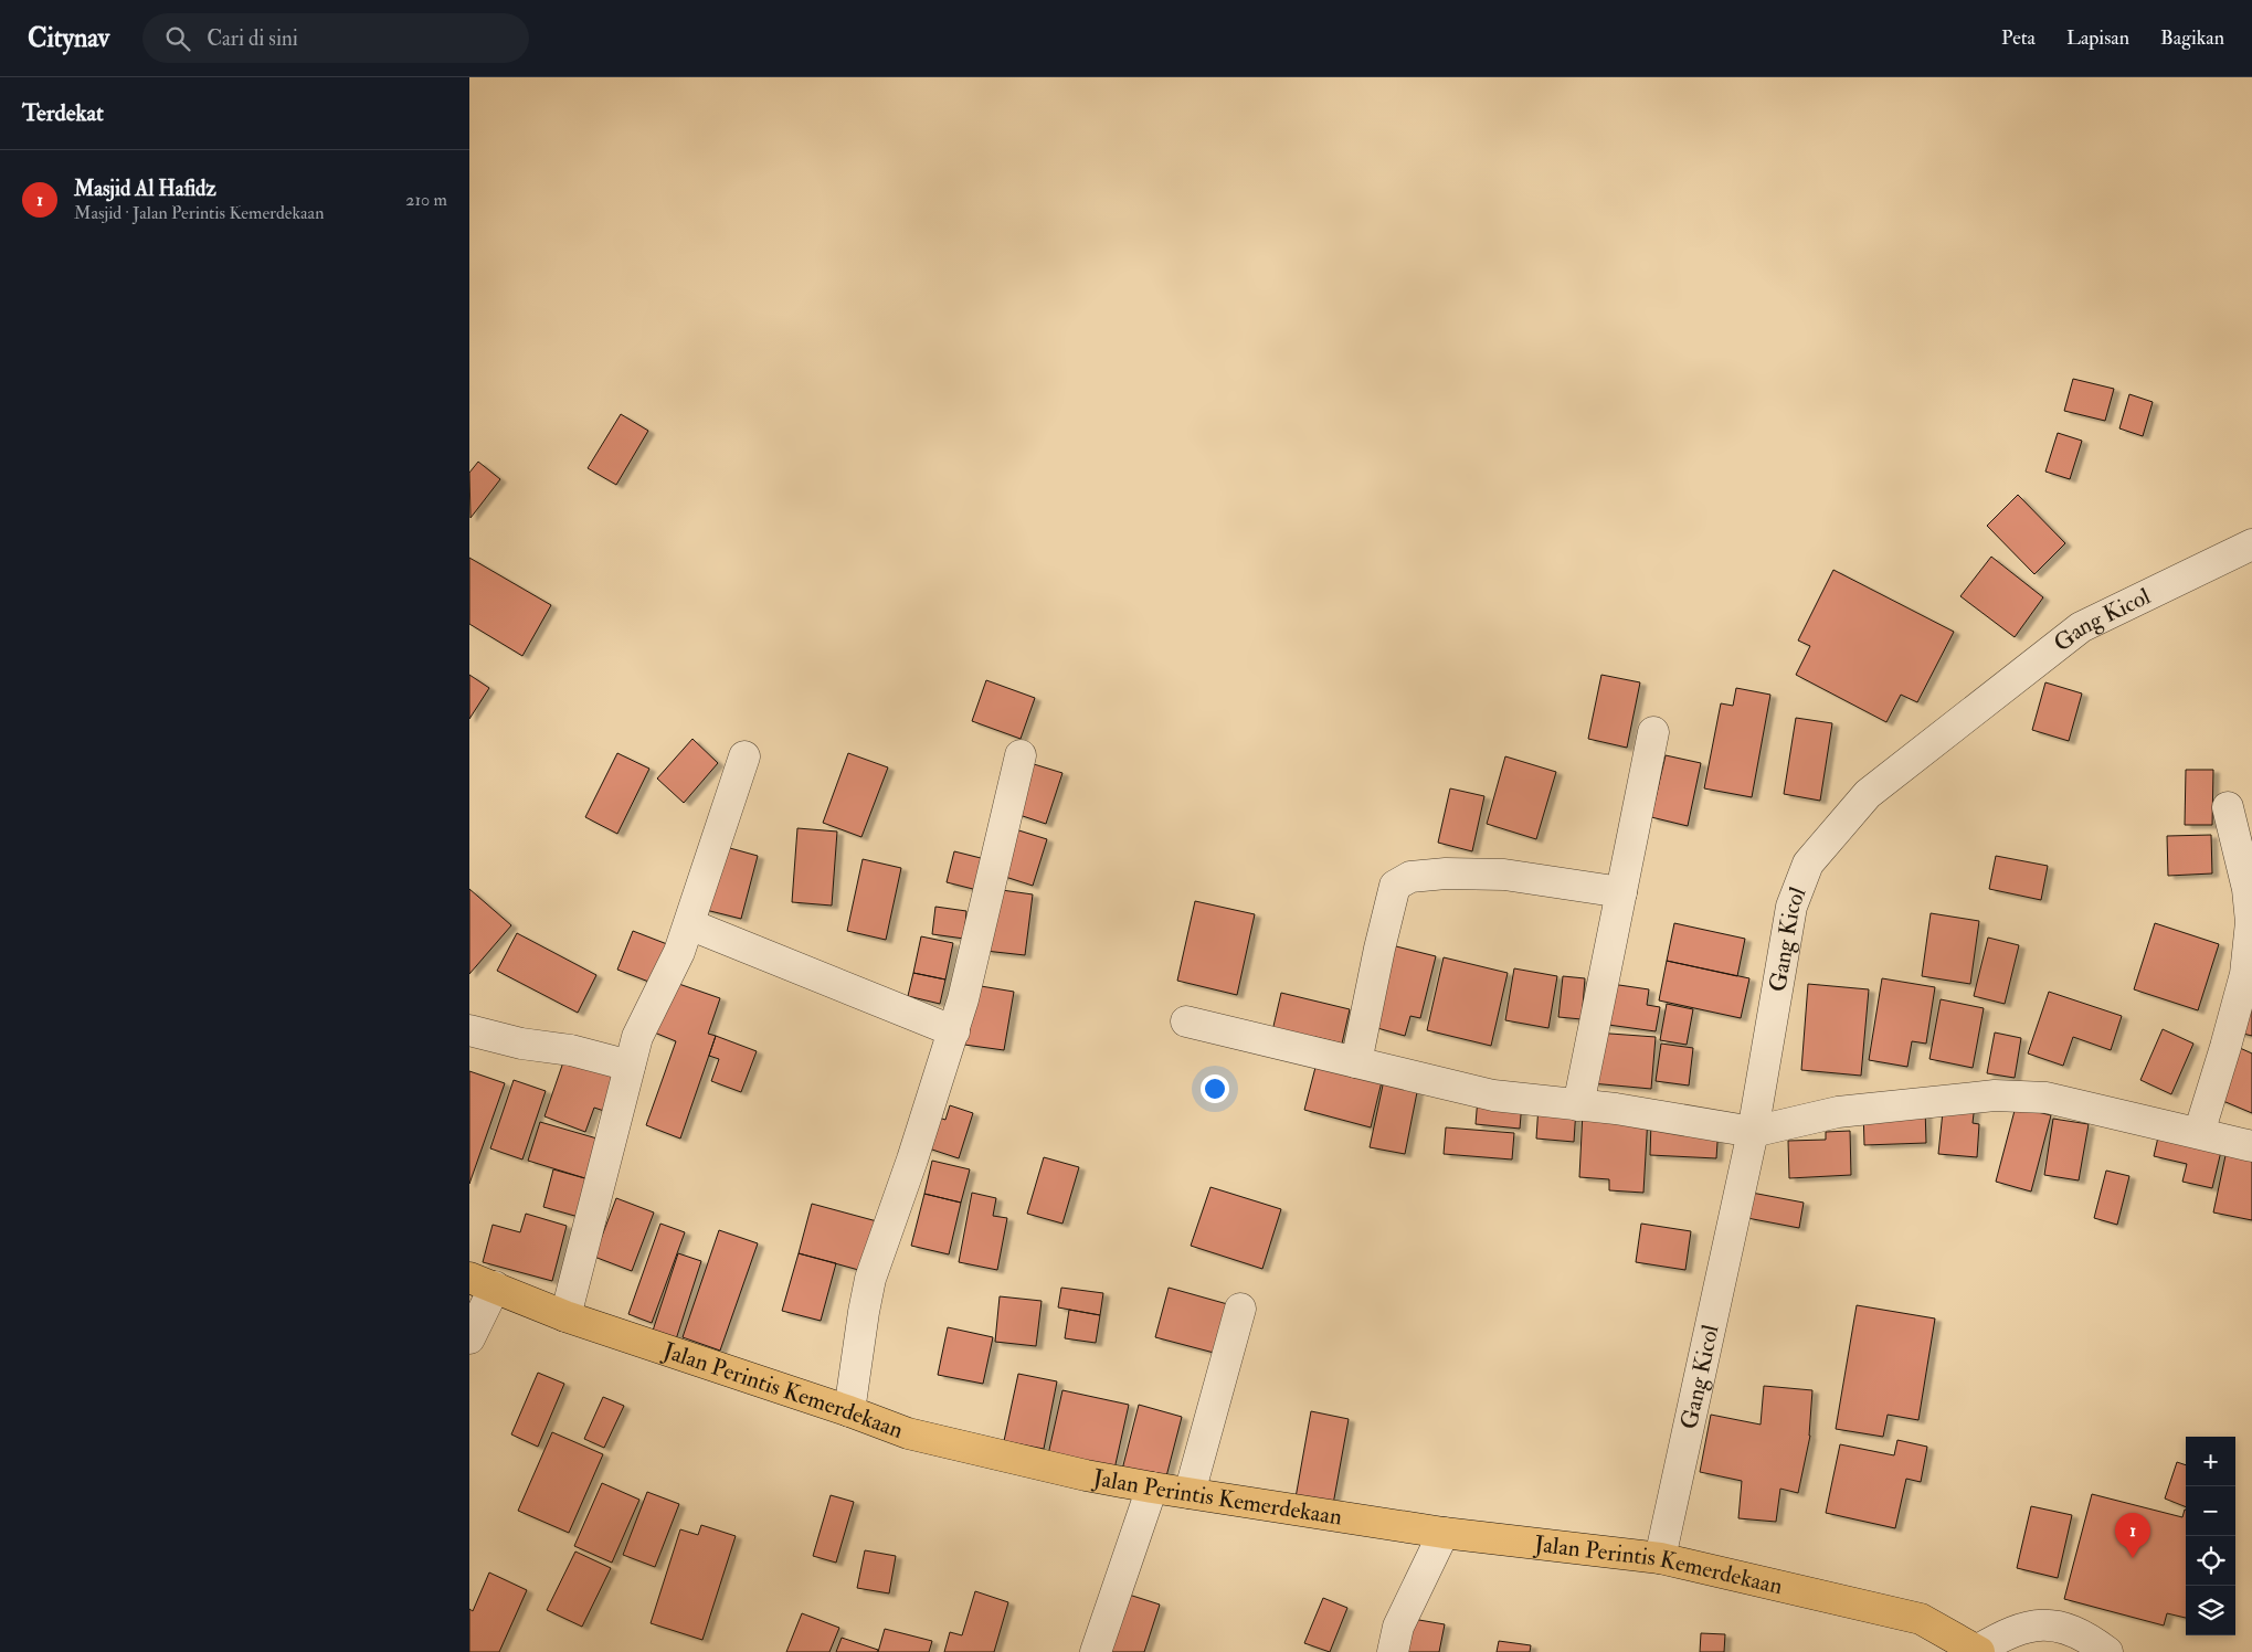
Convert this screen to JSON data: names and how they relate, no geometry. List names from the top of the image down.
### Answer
{
  "streets": {
    "main road": ["Jalan Perintis Kemerdekaan"],
    "street": ["Gang Kicol"]
  },
  "crossings": [
    ["Gang Kicol", "Jalan Perintis Kemerdekaan"]
  ],
  "page": {
    "header": "Citynav",
    "search": "Cari di sini",
    "nav": ["Peta", "Lapisan", "Bagikan"],
    "heading": "Terdekat",
    "list": [
      {
        "mark": "1",
        "name": "Masjid Al Hafidz",
        "note": "Masjid · Jalan Perintis Kemerdekaan",
        "value": "210 m"
      }
    ],
    "map_buttons": ["+", "−"],
    "pins": "1"
  }
}
